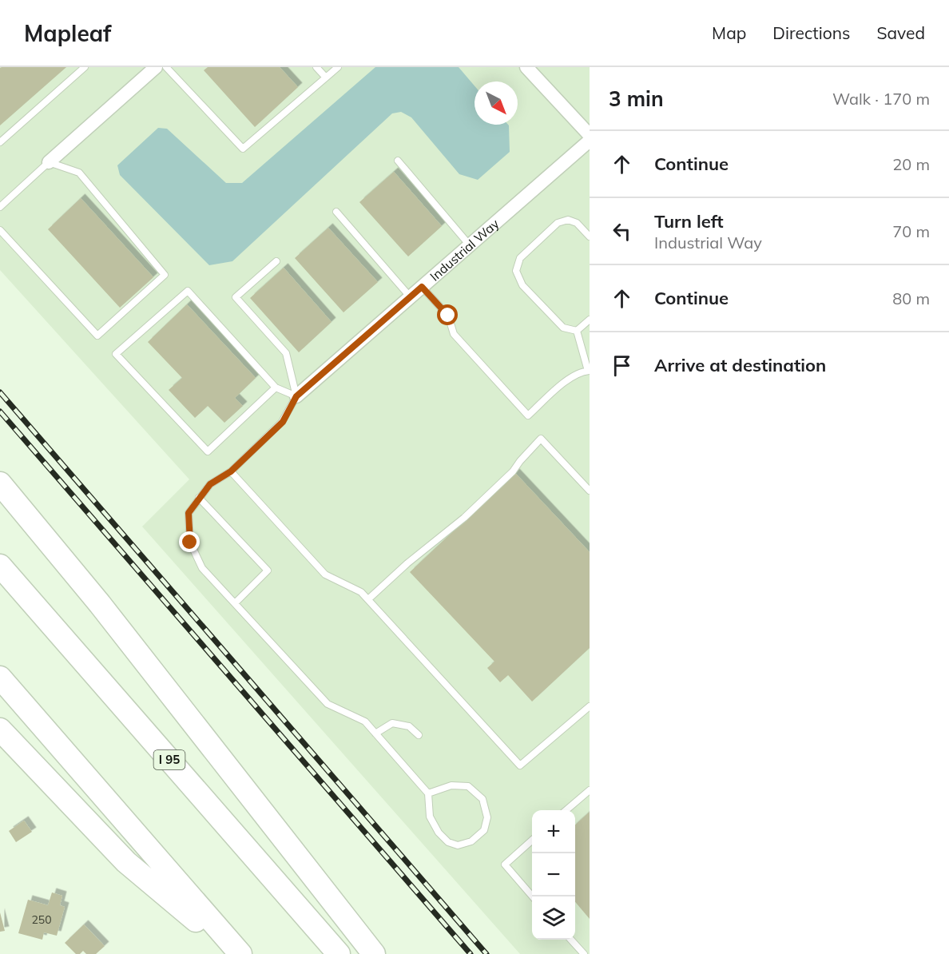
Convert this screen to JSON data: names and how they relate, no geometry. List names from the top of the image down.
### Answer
{
  "streets": {
    "highway": ["I 95"],
    "street": ["Industrial Way"]
  },
  "house_numbers": ["250"],
  "north": "bottom right",
  "page": {
    "header": "Mapleaf",
    "nav": ["Map", "Directions", "Saved"],
    "heading": ["3 min", "Walk · 170 m"],
    "list": [
      ["Continue", "20 m"],
      ["Turn left", "Industrial Way", "70 m"],
      ["Continue", "80 m"],
      "Arrive at destination"
    ],
    "map_buttons": ["+", "−"]
  }
}
